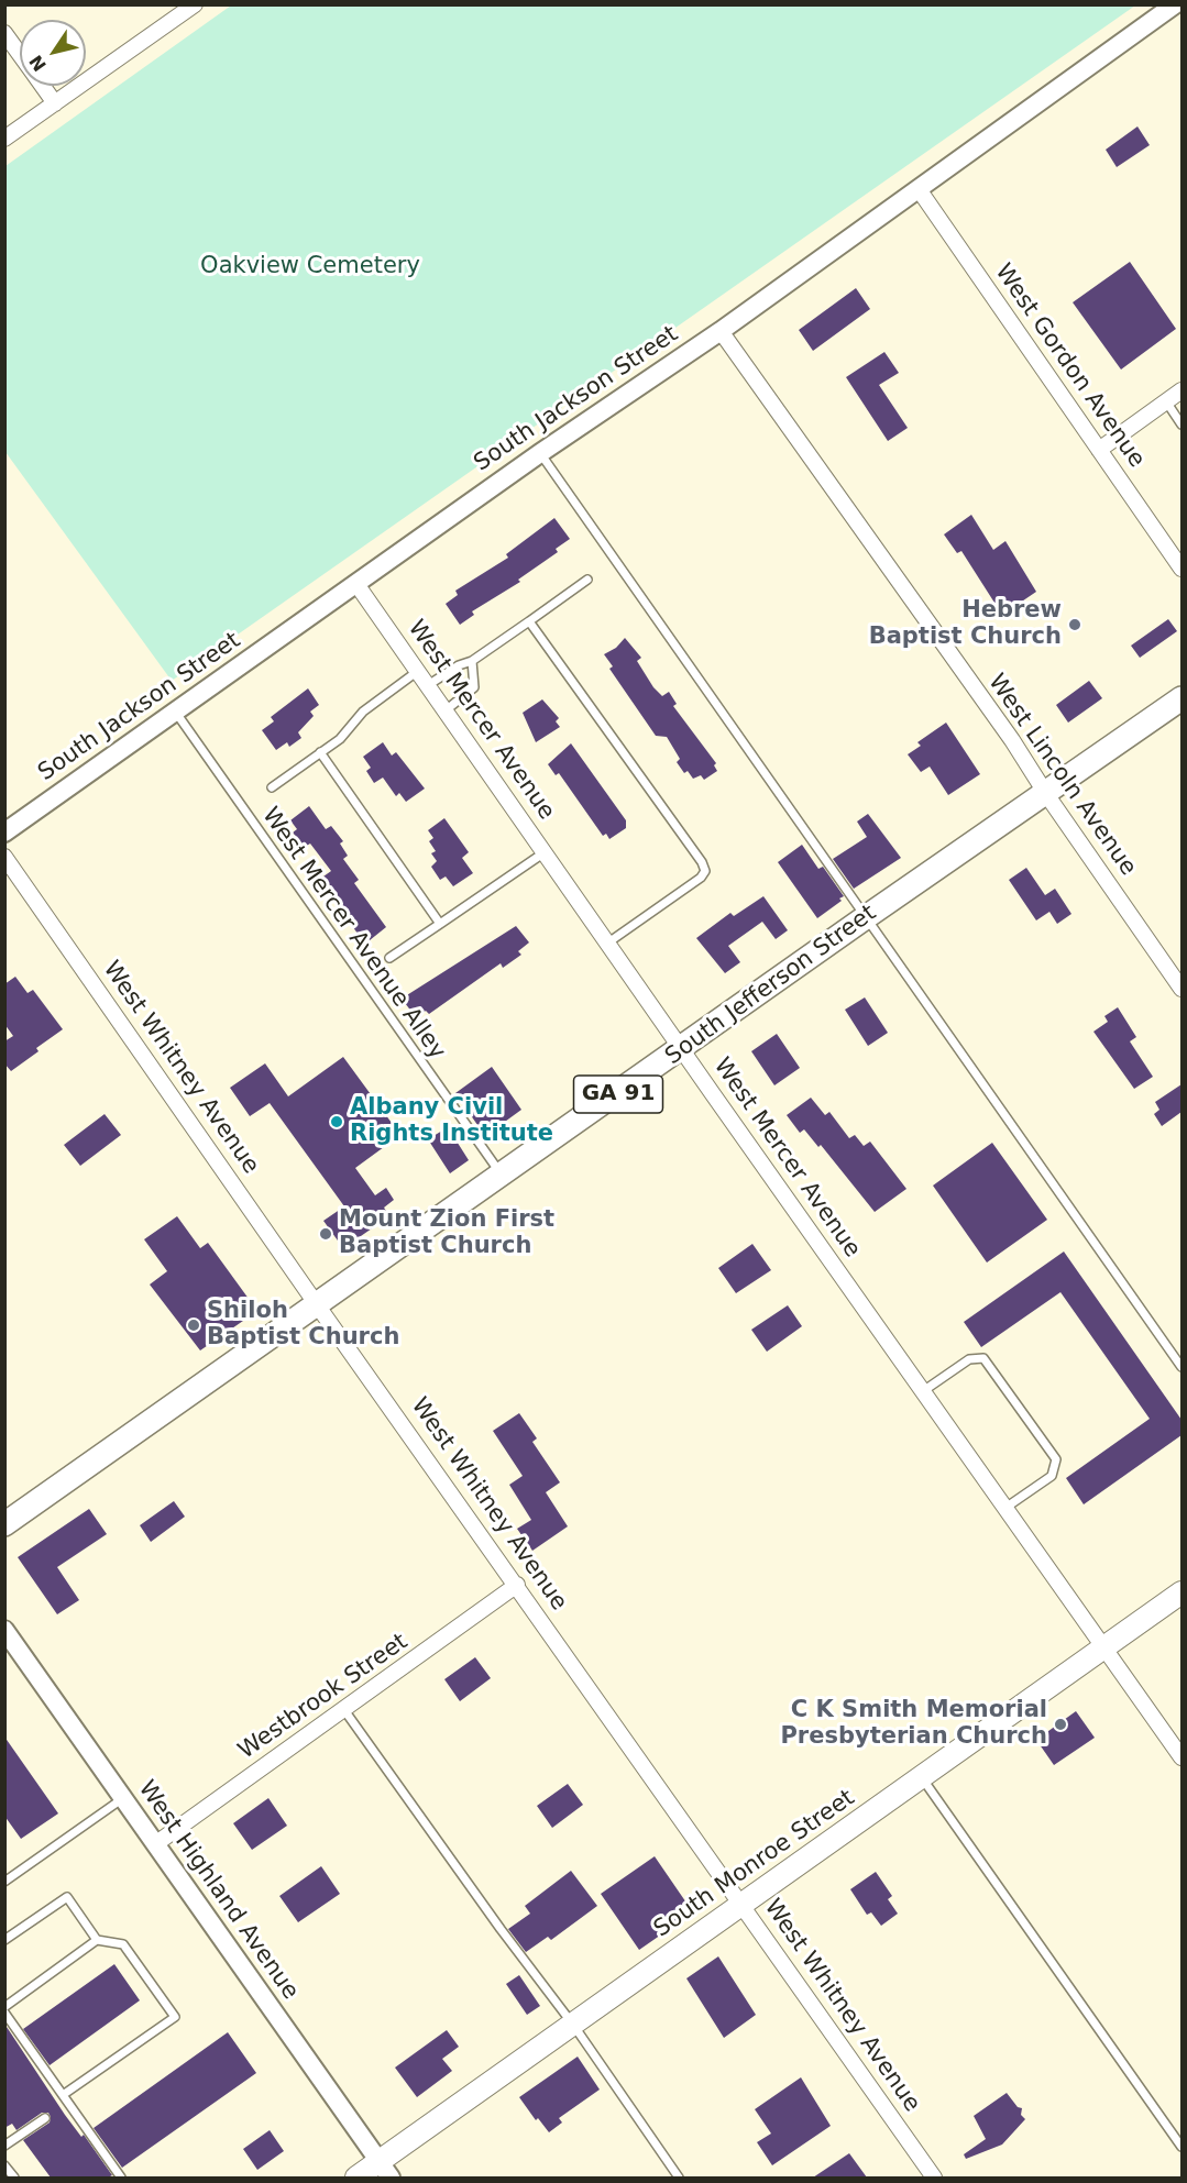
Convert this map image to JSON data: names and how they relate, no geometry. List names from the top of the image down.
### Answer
{
  "streets": {
    "main road": ["South Jefferson Street", "GA 91", "South Monroe Street"],
    "street": [
      "West Gordon Avenue",
      "South Jackson Street",
      "West Mercer Avenue",
      "West Lincoln Avenue",
      "West Whitney Avenue",
      "Westbrook Street",
      "West Highland Avenue"
    ],
    "lane": ["West Mercer Avenue Alley"]
  },
  "crossings": [
    ["West Gordon Avenue", "South Jackson Street"],
    ["South Jackson Street", "West Mercer Avenue"],
    ["South Jackson Street", "West Lincoln Avenue"],
    ["South Jackson Street", "West Mercer Avenue Alley"],
    ["West Mercer Avenue", "South Jefferson Street"],
    ["West Mercer Avenue", "South Monroe Street"],
    ["West Lincoln Avenue", "South Jefferson Street"],
    ["West Mercer Avenue Alley", "South Jefferson Street"],
    ["South Jefferson Street", "West Whitney Avenue"],
    ["West Whitney Avenue", "Westbrook Street"],
    ["West Whitney Avenue", "South Monroe Street"],
    ["Westbrook Street", "West Highland Avenue"],
    ["South Monroe Street", "West Highland Avenue"]
  ],
  "parks": ["Oakview Cemetery"],
  "places": [
    "Hebrew Baptist Church",
    "Albany Civil Rights Institute",
    "Mount Zion First Baptist Church",
    "Shiloh Baptist Church",
    "C K Smith Memorial Presbyterian Church"
  ],
  "north": "bottom left"
}
